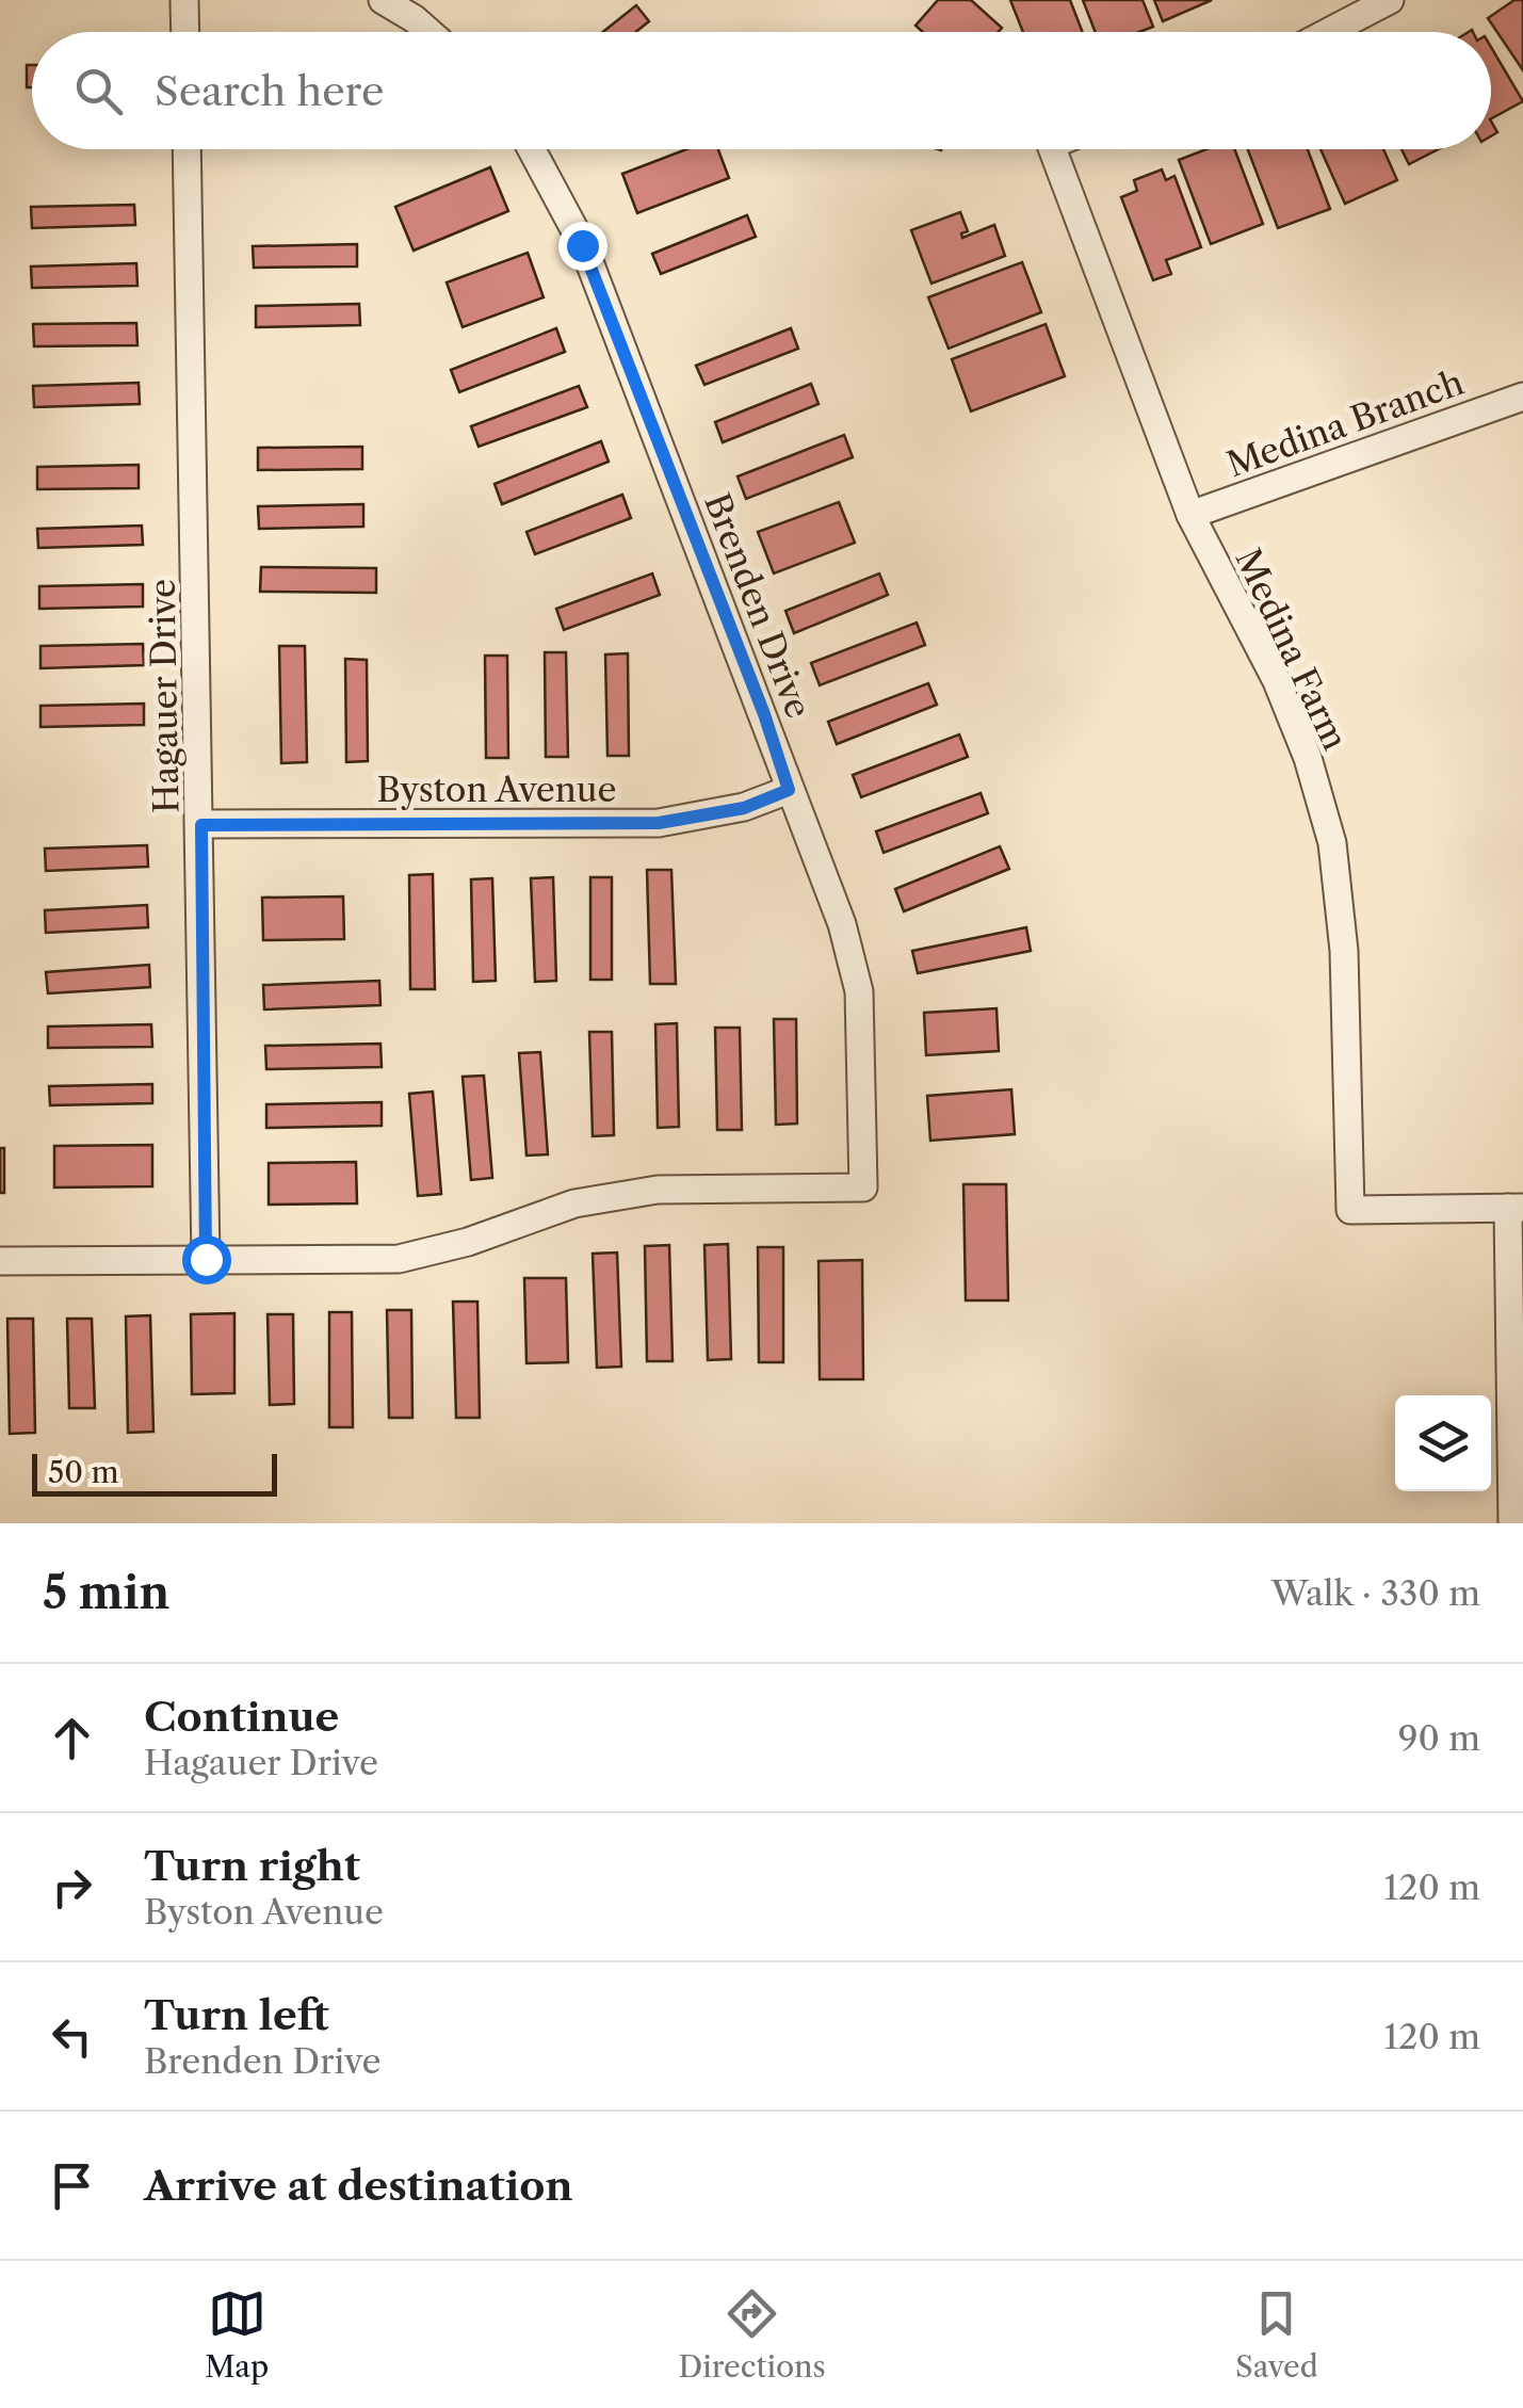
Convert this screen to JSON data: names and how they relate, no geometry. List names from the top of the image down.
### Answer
{
  "streets": {
    "street": [
      "Medina Branch",
      "Brenden Drive",
      "Medina Farm",
      "Hagauer Drive",
      "Byston Avenue"
    ]
  },
  "crossings": [
    ["Medina Branch", "Medina Farm"],
    ["Brenden Drive", "Hagauer Drive"],
    ["Brenden Drive", "Byston Avenue"],
    ["Hagauer Drive", "Byston Avenue"]
  ],
  "scale_bar": "50 m",
  "page": {
    "search": "Search here",
    "scale": "50 m",
    "heading": ["5 min", "Walk · 330 m"],
    "list": [
      ["Continue", "Hagauer Drive", "90 m"],
      ["Turn right", "Byston Avenue", "120 m"],
      ["Turn left", "Brenden Drive", "120 m"],
      "Arrive at destination"
    ],
    "nav": ["Map", "Directions", "Saved"]
  }
}
